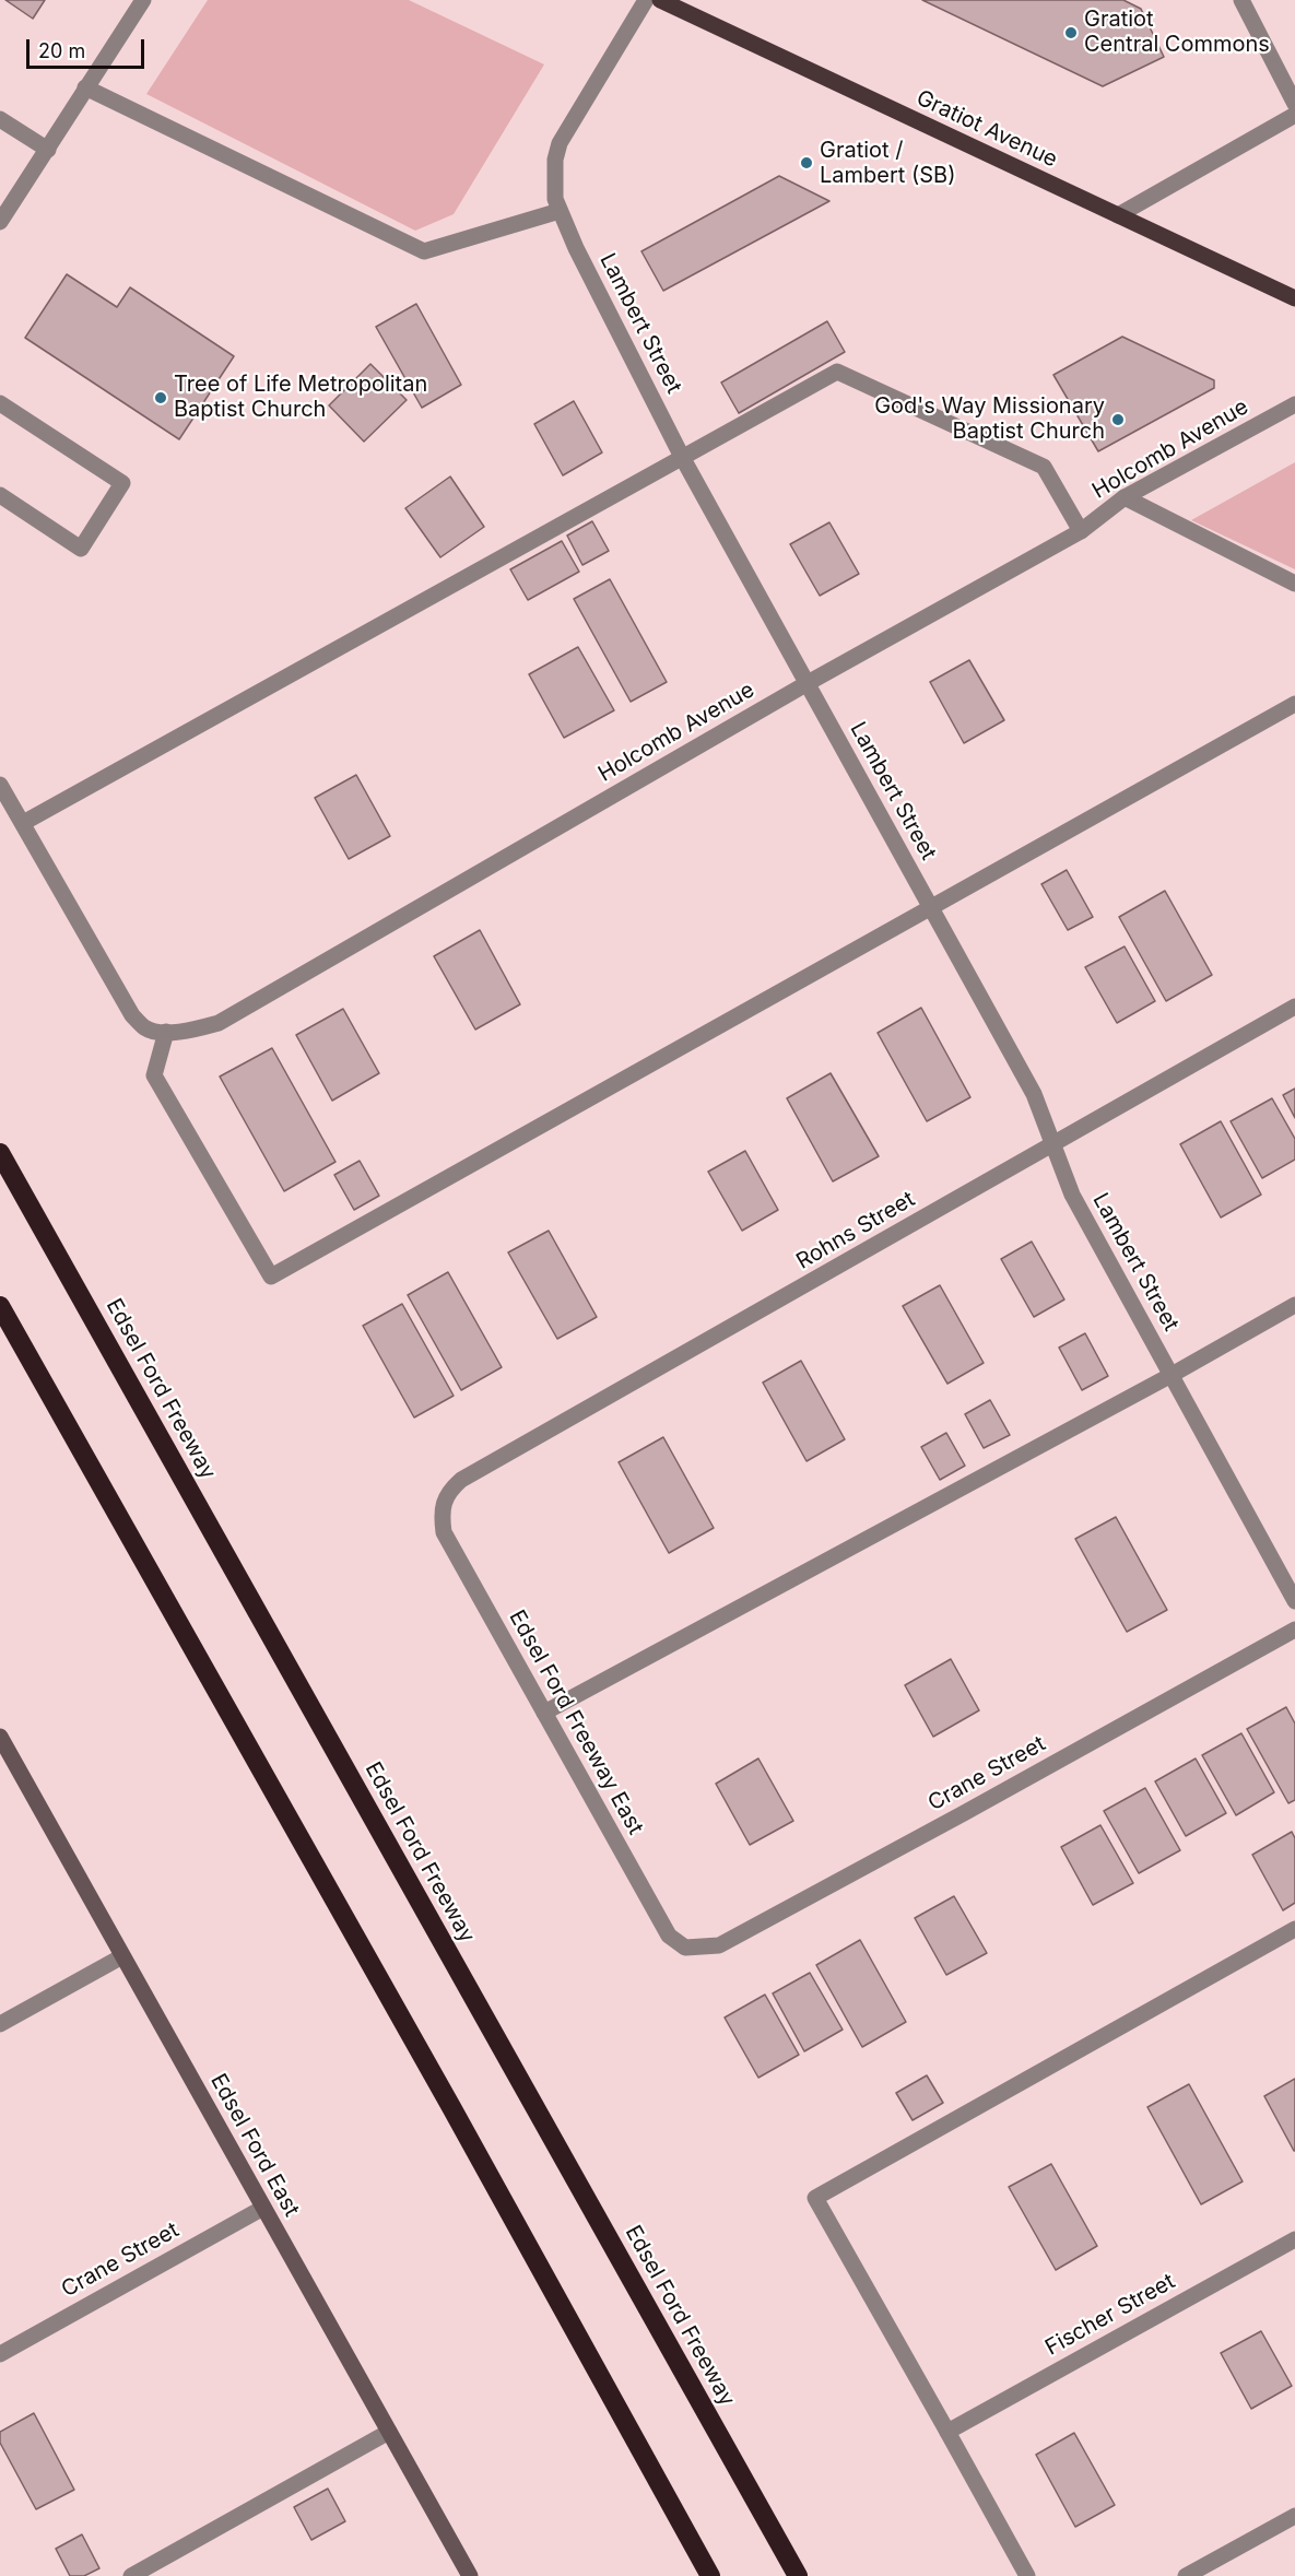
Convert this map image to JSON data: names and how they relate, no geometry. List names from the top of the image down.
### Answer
{
  "streets": {
    "highway": ["Edsel Ford Freeway"],
    "main road": ["Gratiot Avenue"],
    "street": [
      "Lambert Street",
      "Holcomb Avenue",
      "Rohns Street",
      "Edsel Ford Freeway East",
      "Crane Street",
      "Edsel Ford East",
      "Fischer Street"
    ]
  },
  "crossings": [
    ["Lambert Street", "Holcomb Avenue"],
    ["Lambert Street", "Rohns Street"],
    ["Rohns Street", "Edsel Ford Freeway East"],
    ["Edsel Ford Freeway East", "Crane Street"],
    ["Crane Street", "Edsel Ford East"]
  ],
  "places": [
    "Gratiot Central Commons",
    "Gratiot / Lambert (SB)",
    "Tree of Life Metropolitan Baptist Church",
    "God's Way Missionary Baptist Church"
  ],
  "scale_bar": "20 m"
}
